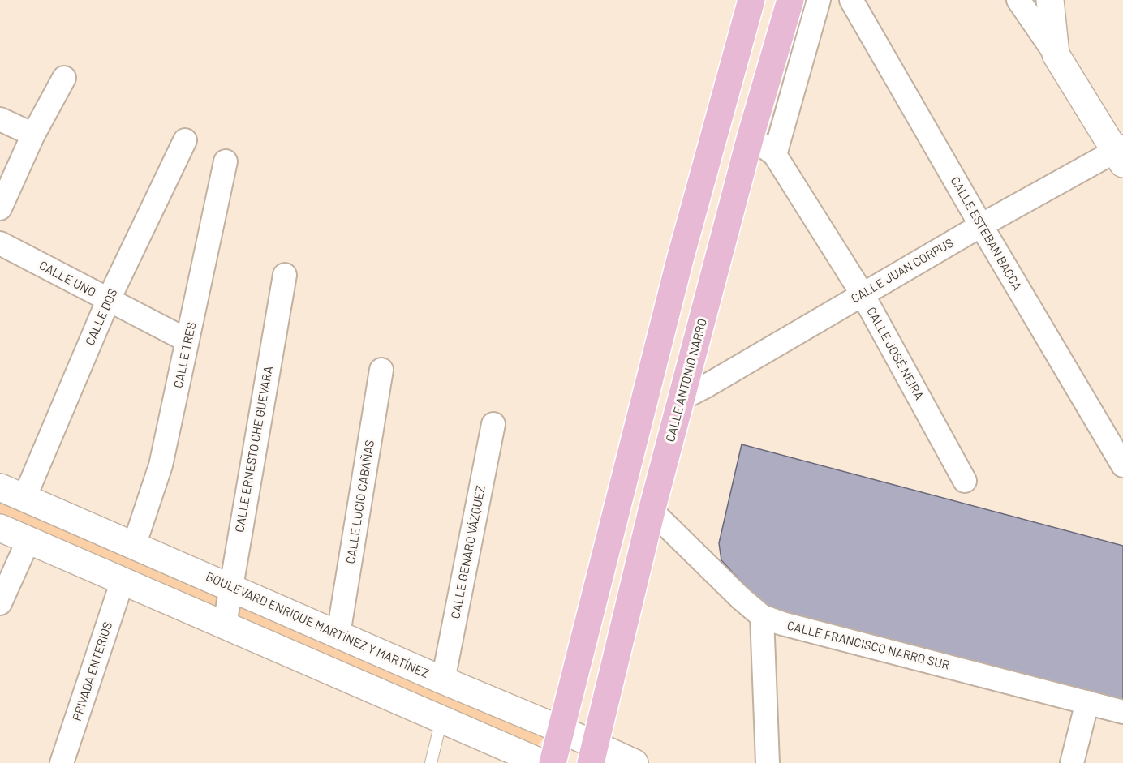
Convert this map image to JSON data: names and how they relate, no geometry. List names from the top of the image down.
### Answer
{
  "streets": {
    "main road": ["CALLE ANTONIO NARRO"],
    "street": [
      "CALLE ESTEBAN BACCA",
      "CALLE JUAN CORPUS",
      "CALLE UNO",
      "CALLE DOS",
      "CALLE JOSÉ NEIRA",
      "CALLE TRES",
      "CALLE ERNESTO CHE GUEVARA",
      "CALLE LUCIO CABAÑAS",
      "CALLE GENARO VÁZQUEZ",
      "BOULEVARD ENRIQUE MARTÍNEZ Y MARTÍNEZ",
      "CALLE FRANCISCO NARRO SUR",
      "PRIVADA ENTERIOS"
    ]
  },
  "crossings": [
    ["CALLE ESTEBAN BACCA", "CALLE JUAN CORPUS"],
    ["CALLE JUAN CORPUS", "CALLE JOSÉ NEIRA"],
    ["CALLE JUAN CORPUS", "CALLE ANTONIO NARRO"],
    ["CALLE UNO", "CALLE DOS"],
    ["CALLE UNO", "CALLE TRES"],
    ["CALLE DOS", "BOULEVARD ENRIQUE MARTÍNEZ Y MARTÍNEZ"],
    ["CALLE JOSÉ NEIRA", "CALLE ANTONIO NARRO"],
    ["CALLE TRES", "BOULEVARD ENRIQUE MARTÍNEZ Y MARTÍNEZ"],
    ["CALLE ANTONIO NARRO", "BOULEVARD ENRIQUE MARTÍNEZ Y MARTÍNEZ"],
    ["CALLE ANTONIO NARRO", "CALLE FRANCISCO NARRO SUR"],
    ["CALLE ERNESTO CHE GUEVARA", "BOULEVARD ENRIQUE MARTÍNEZ Y MARTÍNEZ"],
    ["CALLE LUCIO CABAÑAS", "BOULEVARD ENRIQUE MARTÍNEZ Y MARTÍNEZ"],
    ["CALLE GENARO VÁZQUEZ", "BOULEVARD ENRIQUE MARTÍNEZ Y MARTÍNEZ"]
  ]
}
